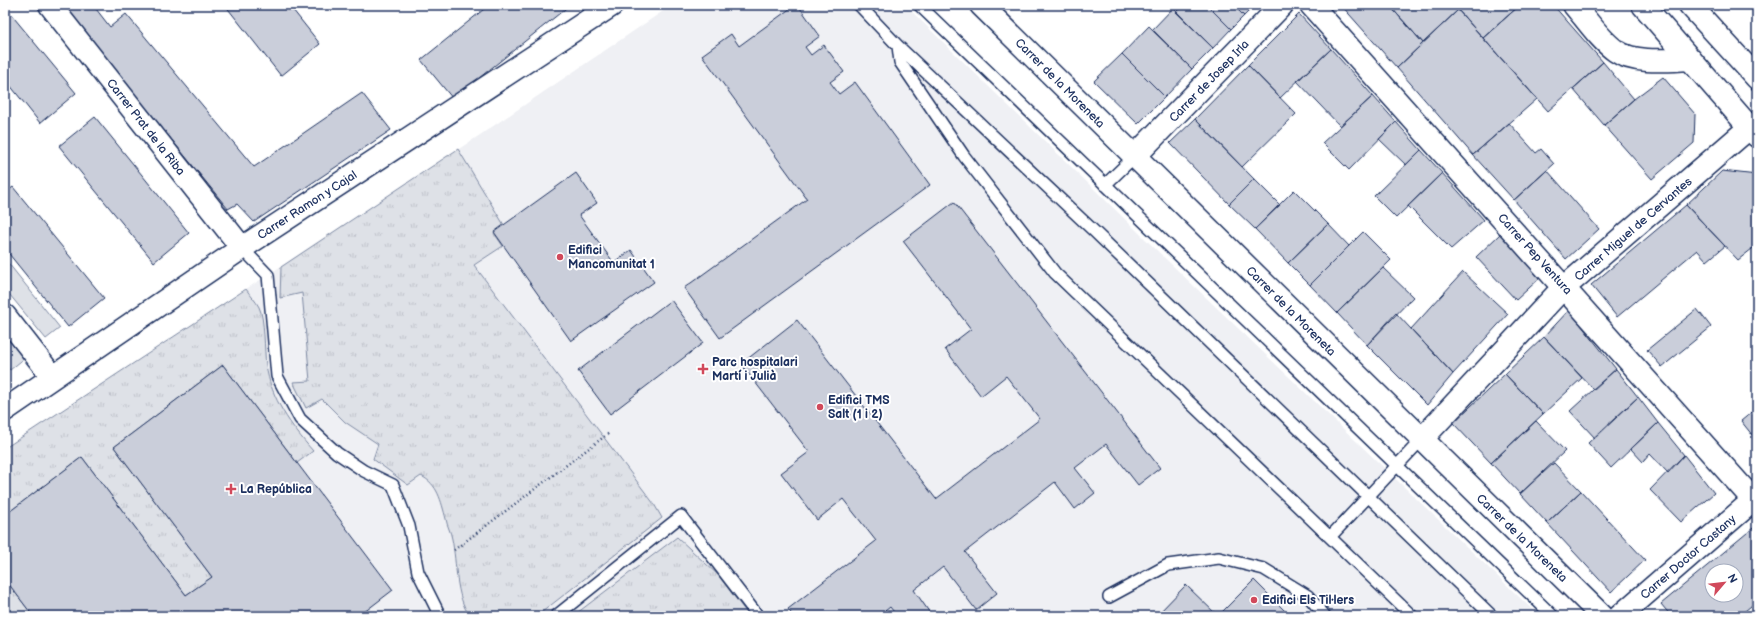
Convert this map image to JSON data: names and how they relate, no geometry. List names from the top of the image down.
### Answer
{
  "streets": {
    "street": [
      "Carrer de Josep Irla",
      "Carrer de la Moreneta",
      "Carrer Prat de la Riba",
      "Carrer Ramon y Cajal",
      "Carrer Miguel de Cervantes",
      "Carrer Pep Ventura",
      "Carrer Doctor Castany"
    ]
  },
  "crossings": [
    ["Carrer de Josep Irla", "Carrer de la Moreneta"],
    ["Carrer de la Moreneta", "Carrer Miguel de Cervantes"],
    ["Carrer Prat de la Riba", "Carrer Ramon y Cajal"],
    ["Carrer Miguel de Cervantes", "Carrer Pep Ventura"],
    ["Carrer Pep Ventura", "Carrer Doctor Castany"]
  ],
  "places": {
    "other": ["Edifici Mancomunitat 1", "Edifici TMS Salt (1 i 2)", "Edifici Els Til·lers"],
    "health": ["Parc hospitalari Martí i Julià", "La República"]
  },
  "north": "top right"
}
